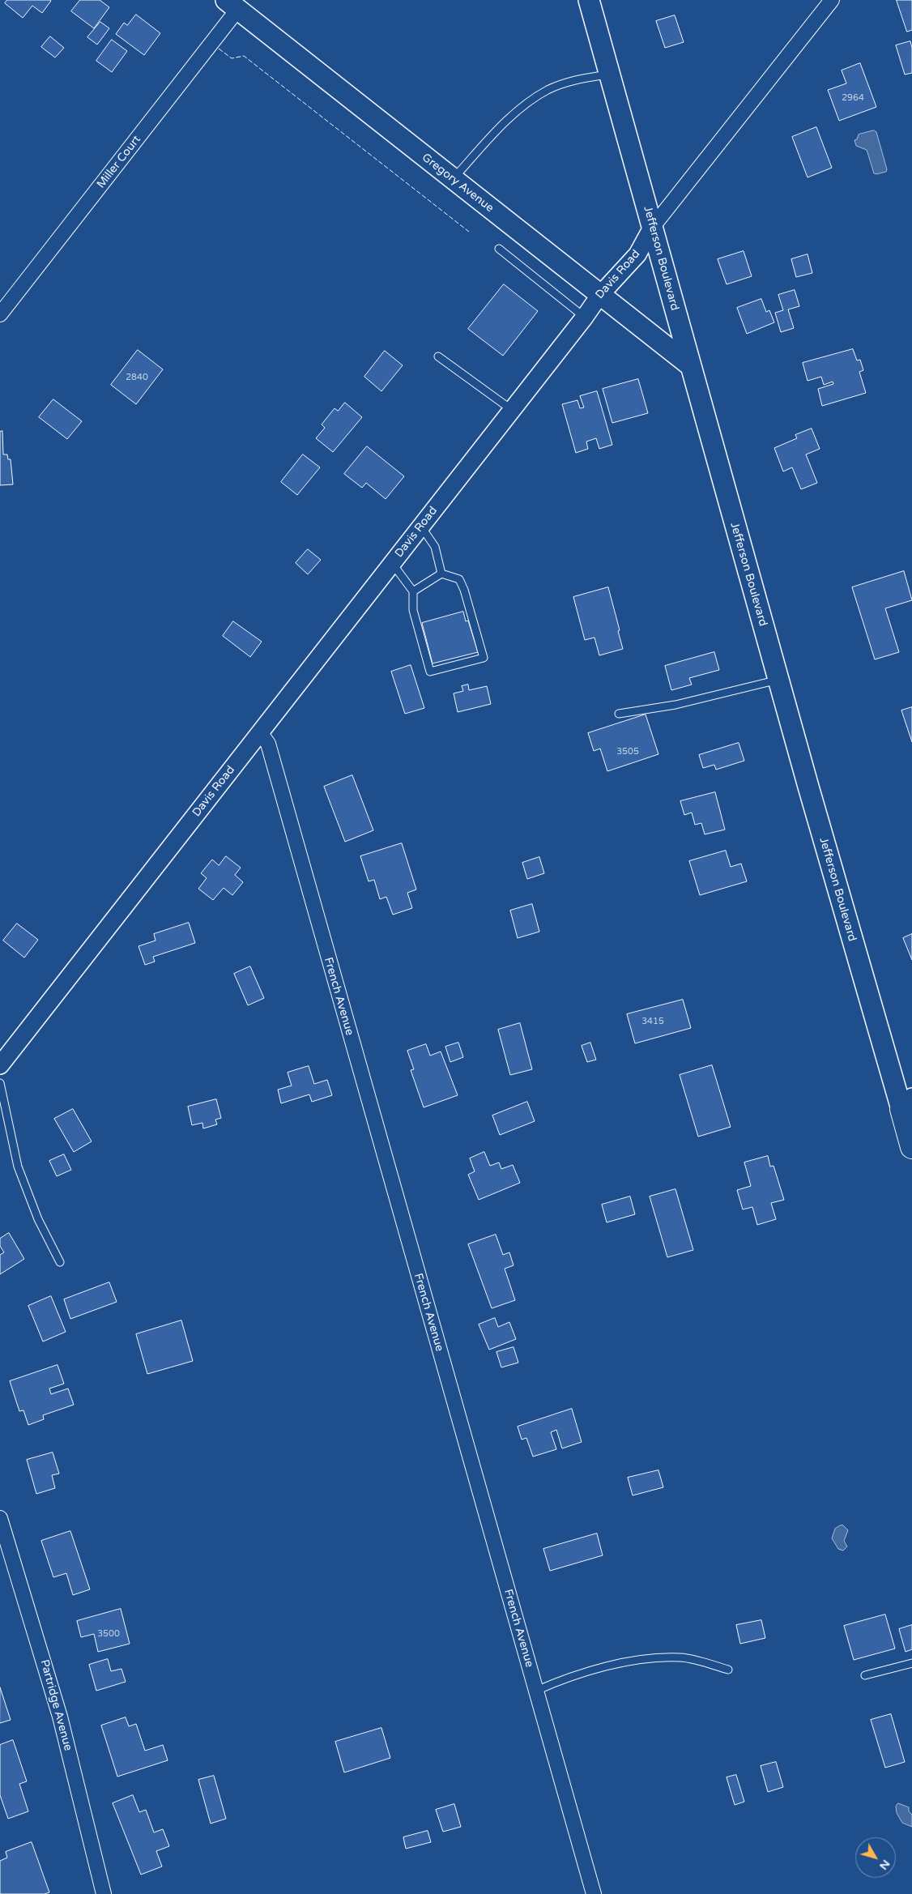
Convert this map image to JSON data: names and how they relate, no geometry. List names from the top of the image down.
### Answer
{
  "streets": {
    "main road": ["Gregory Avenue", "Jefferson Boulevard"],
    "street": [
      "Miller Court",
      "Davis Road",
      "French Avenue",
      "Partridge Avenue"
    ]
  },
  "crossings": [
    ["Miller Court", "Gregory Avenue"],
    ["Gregory Avenue", "Jefferson Boulevard"],
    ["Gregory Avenue", "Davis Road"],
    ["Jefferson Boulevard", "Davis Road"],
    ["Davis Road", "French Avenue"]
  ],
  "house_numbers": [
    "2964",
    "2840",
    "3505",
    "3415",
    "3500"
  ],
  "north": "bottom right"
}
